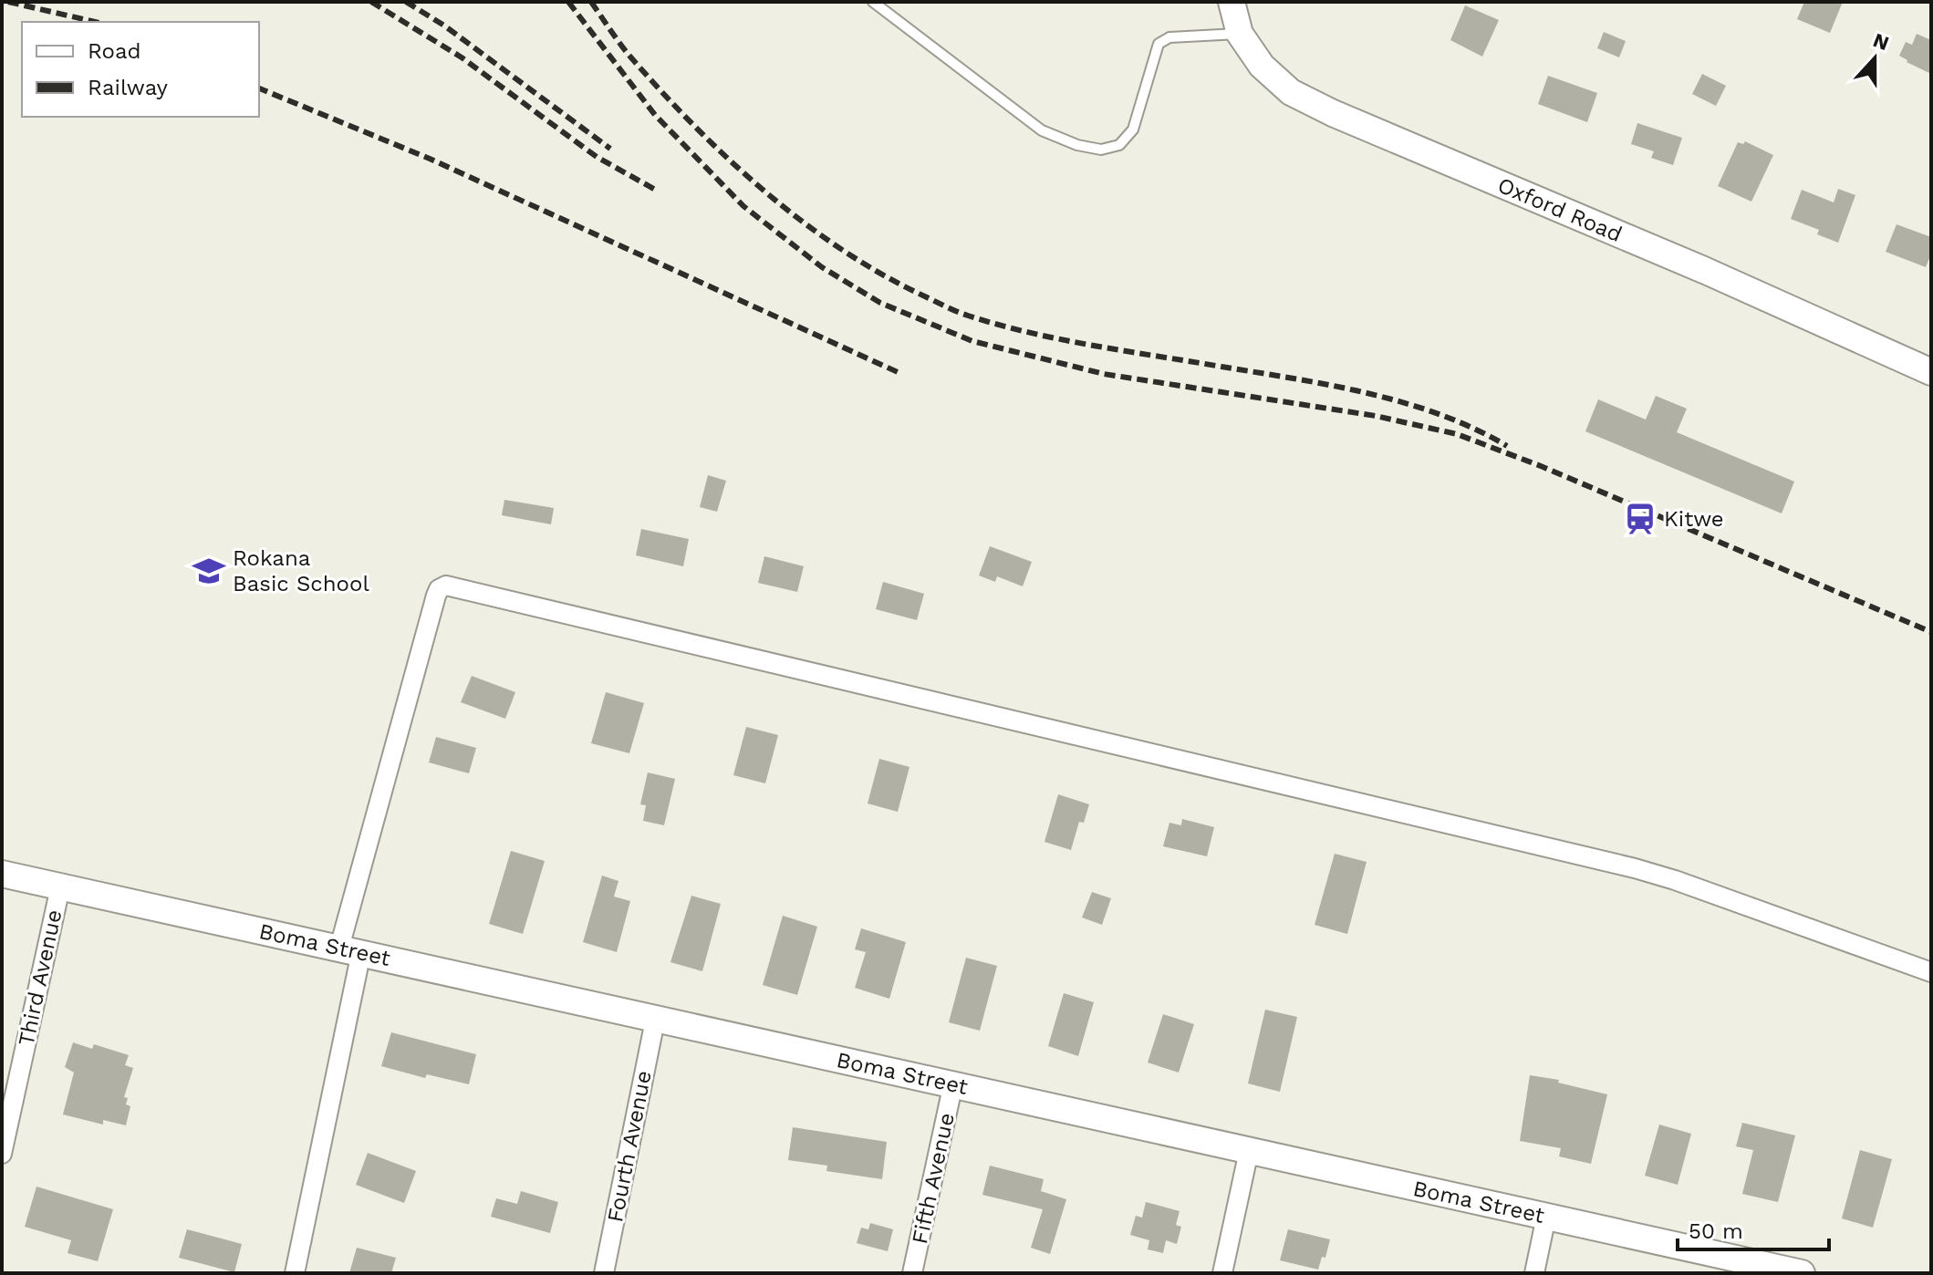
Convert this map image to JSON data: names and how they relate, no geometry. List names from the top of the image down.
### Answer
{
  "streets": {
    "street": [
      "Oxford Road",
      "Boma Street",
      "Third Avenue",
      "Fourth Avenue",
      "Fifth Avenue"
    ]
  },
  "crossings": [
    ["Boma Street", "Third Avenue"],
    ["Boma Street", "Fourth Avenue"],
    ["Boma Street", "Fifth Avenue"]
  ],
  "places": {
    "station": ["Kitwe"],
    "school or university": ["Rokana Basic School"]
  },
  "legend": ["Road", "Railway"],
  "scale_bar": "50 m",
  "north": "top"
}
